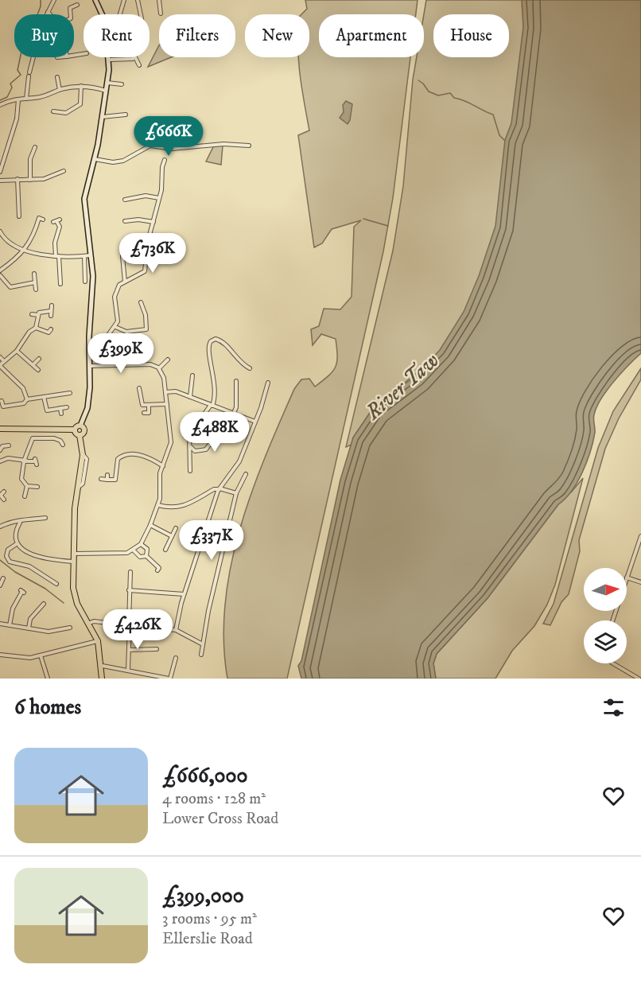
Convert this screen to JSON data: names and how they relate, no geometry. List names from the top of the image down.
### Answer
{
  "water": ["River Taw"],
  "north": "right",
  "page": {
    "chip": [
      "Buy",
      "Rent",
      "Filters",
      "New",
      "Apartment",
      "House"
    ],
    "price": [
      "£666K",
      "£736K",
      "£399K",
      "£488K",
      "£337K",
      "£426K"
    ],
    "heading": "6 homes",
    "list": [
      {
        "name": "£666,000",
        "note": "4 rooms · 128 m² · Lower Cross Road"
      },
      {
        "name": "£399,000",
        "note": "3 rooms · 95 m² · Ellerslie Road"
      }
    ]
  }
}
